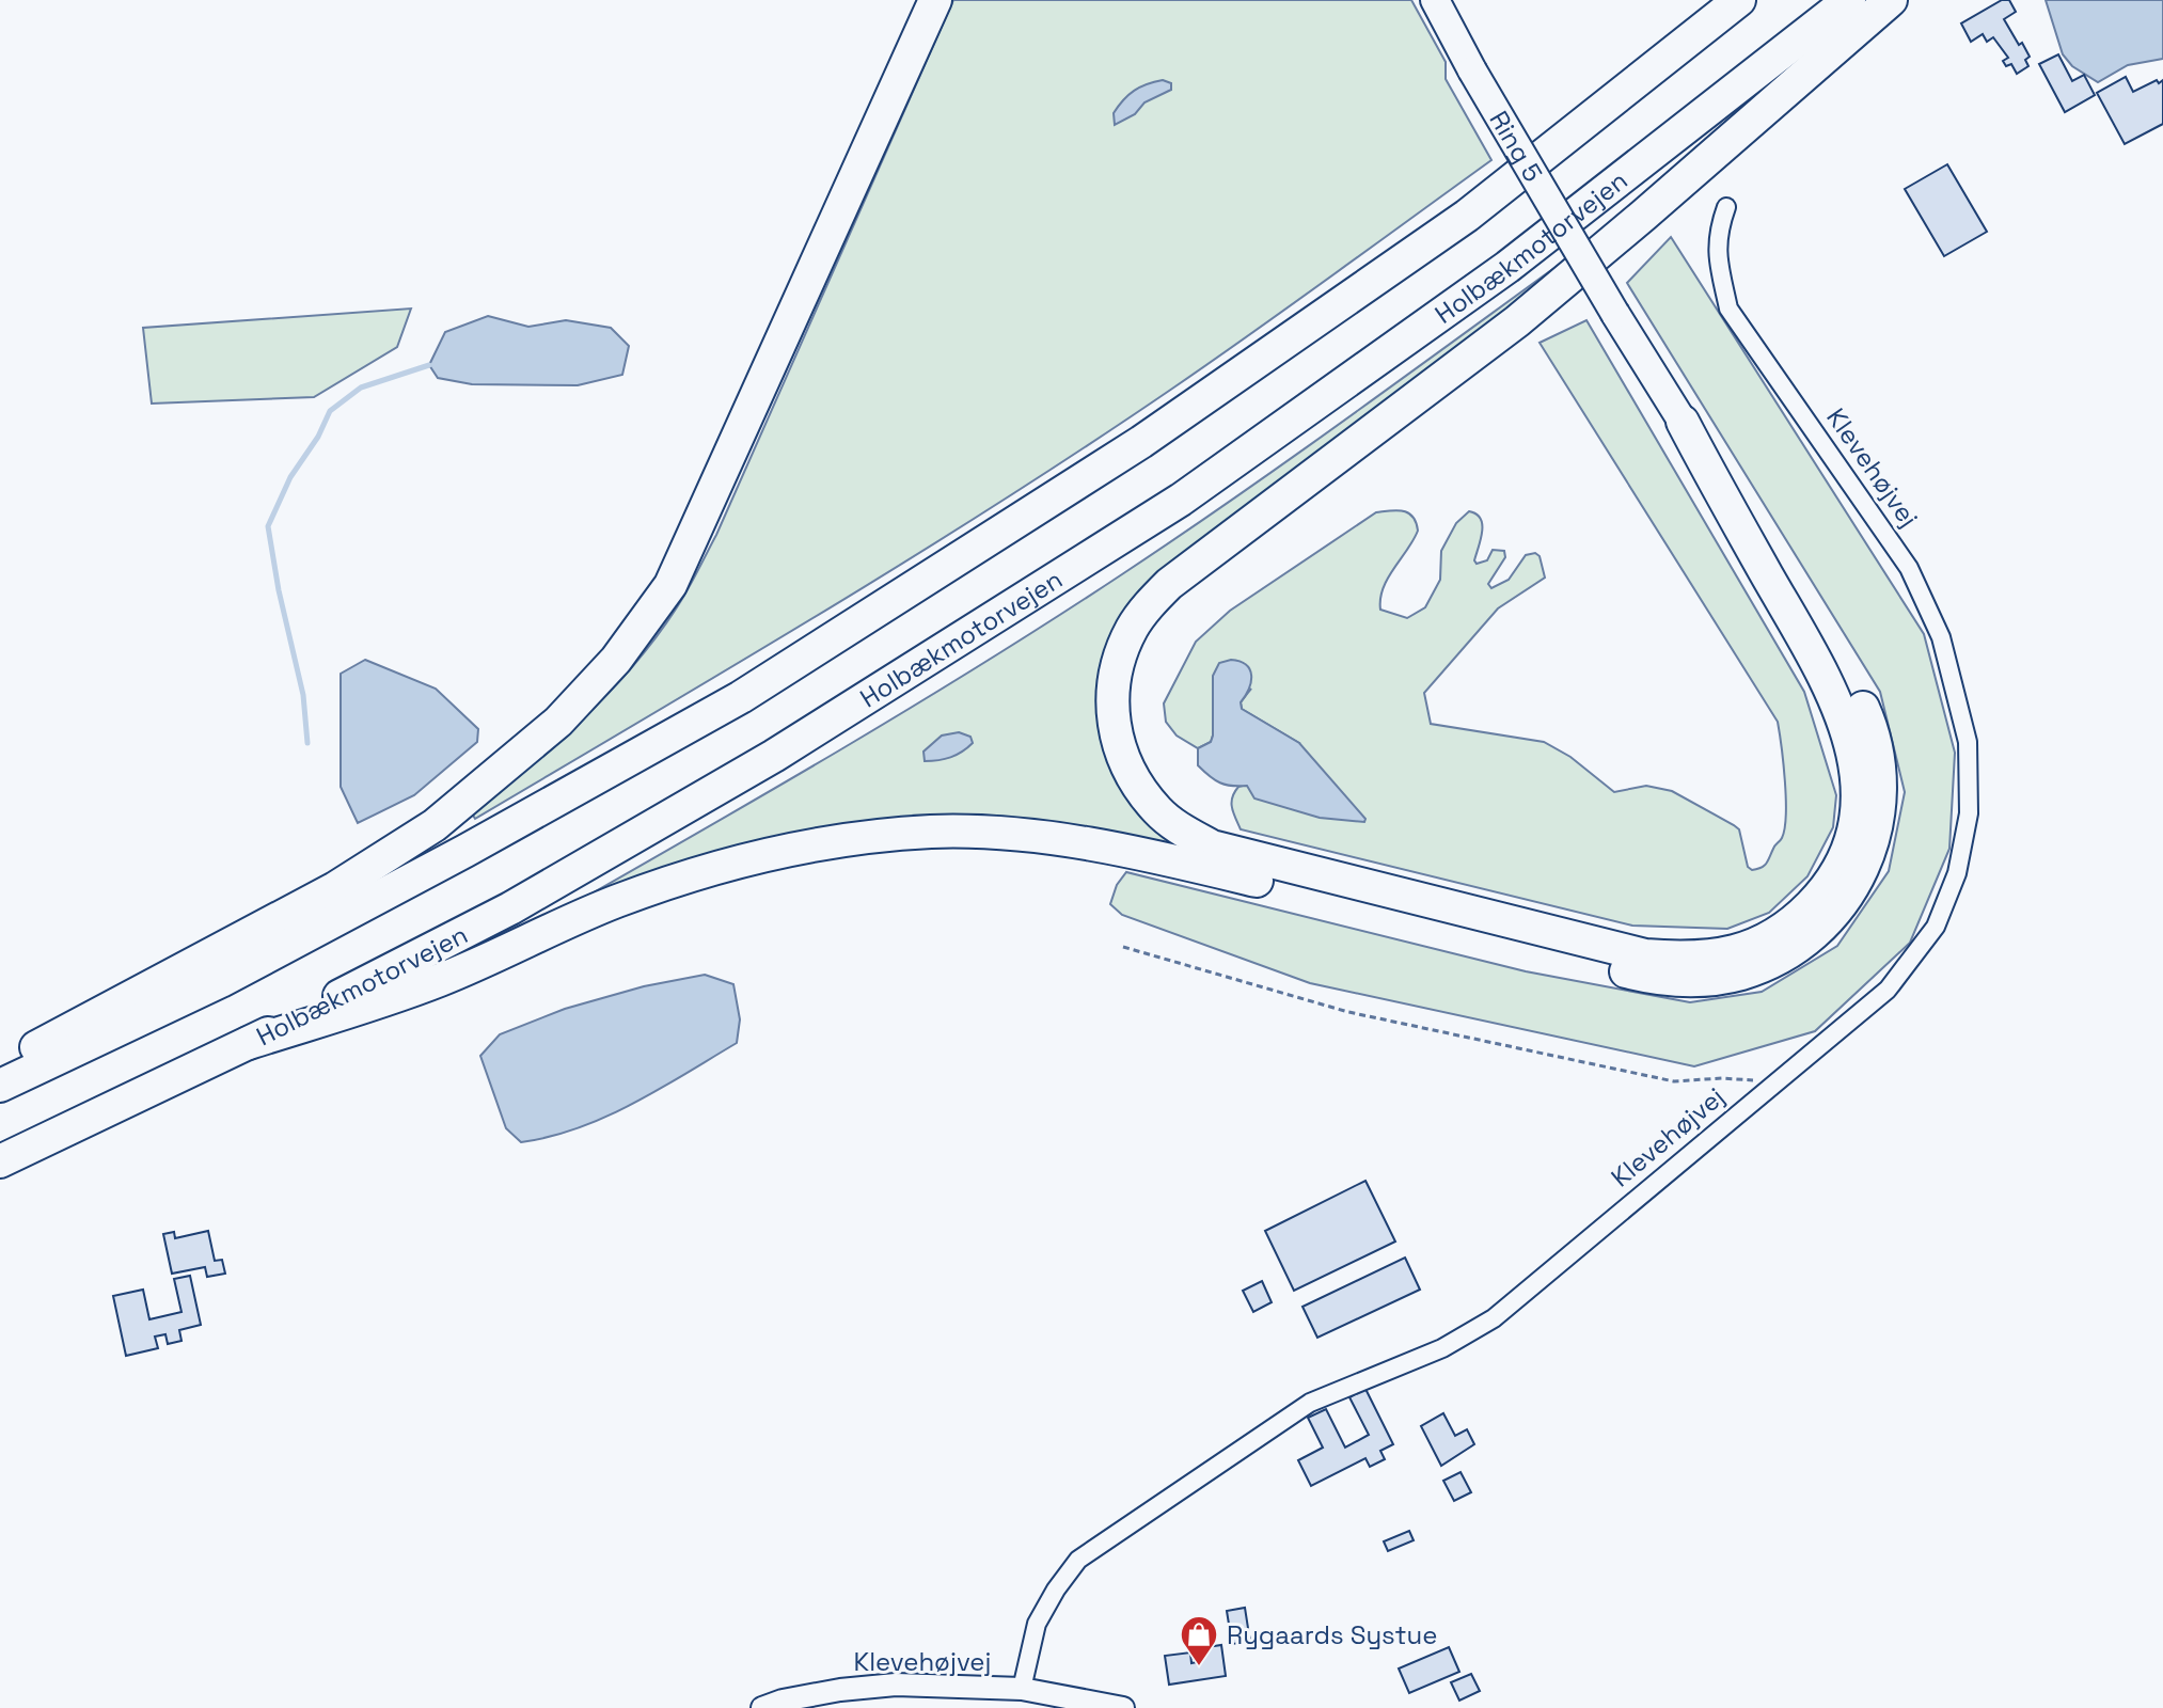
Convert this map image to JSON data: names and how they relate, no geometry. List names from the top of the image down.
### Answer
{
  "streets": {
    "highway": ["Ring 5", "Holbækmotorvejen"],
    "street": ["Klevehøjvej"]
  },
  "places": {
    "shop": ["Rygaards Systue"]
  }
}
